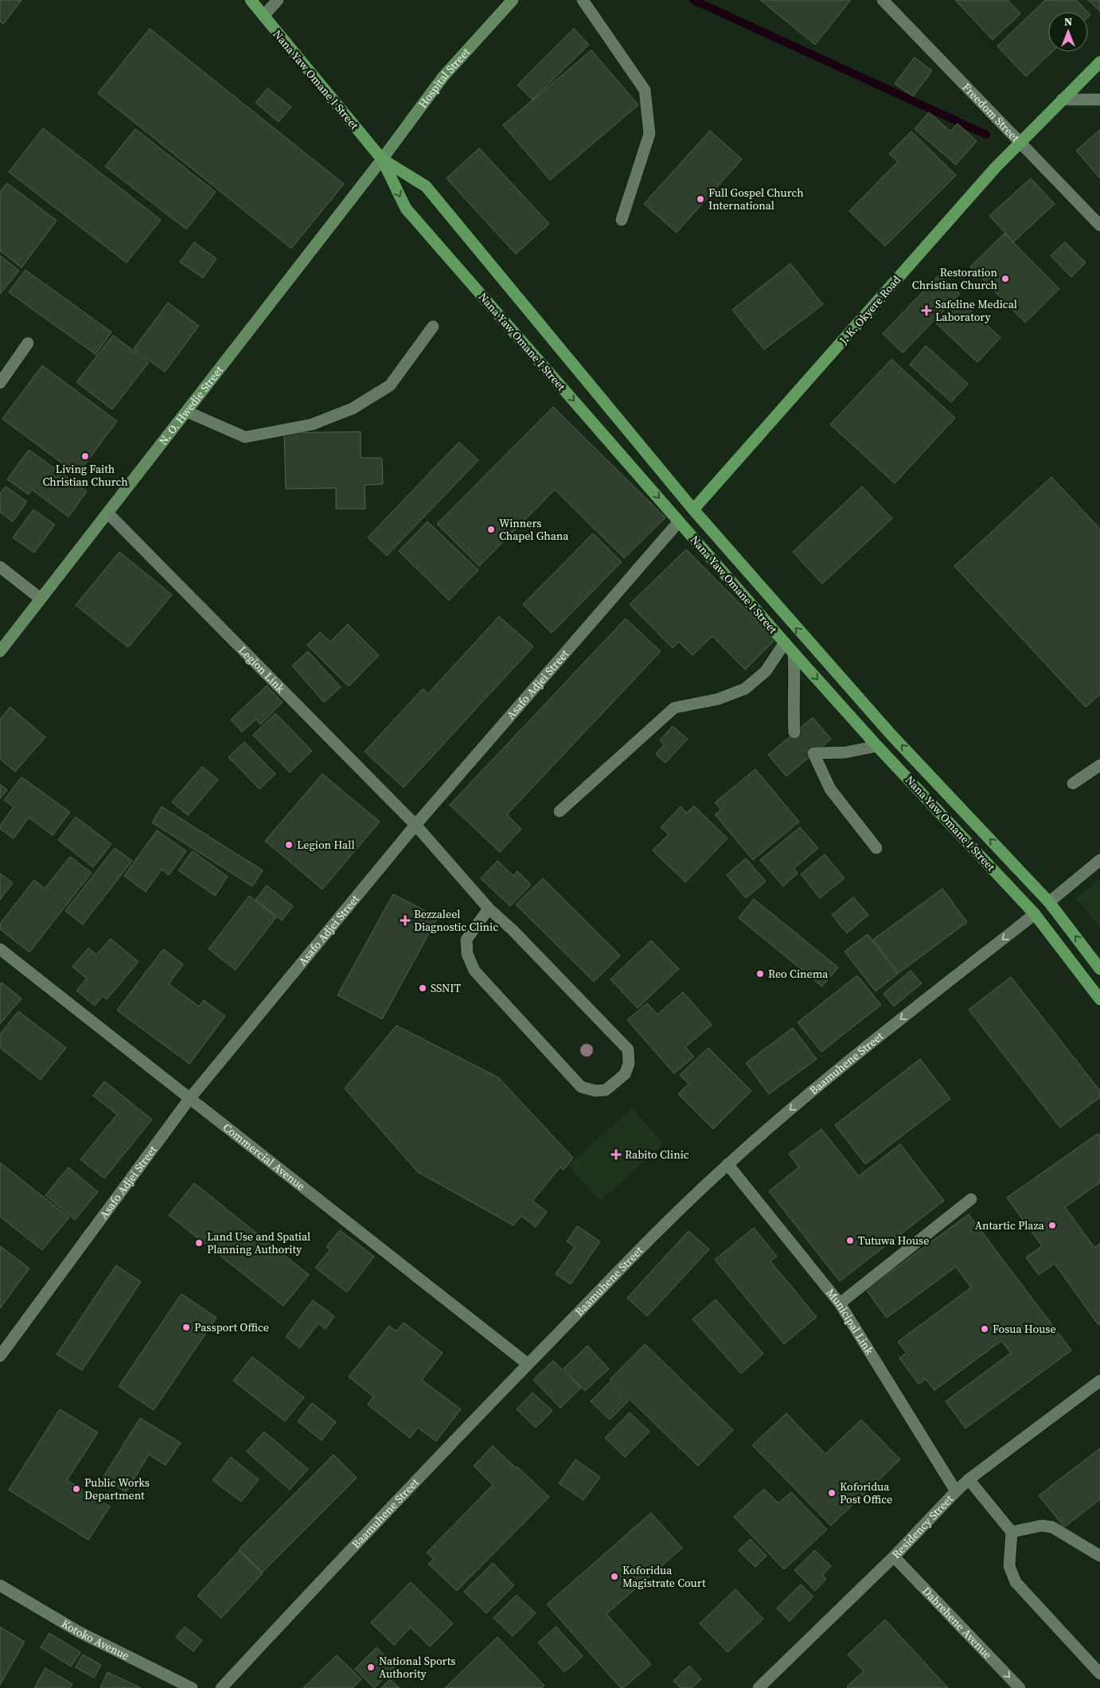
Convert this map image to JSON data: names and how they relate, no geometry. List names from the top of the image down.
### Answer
{
  "streets": {
    "main road": ["Nana Yaw Omane I Street", "J. K. Okyere Road"],
    "street": [
      "Hospital Street",
      "Freedom Street",
      "N. O. Hwedie Street",
      "Legion Link",
      "Asafo Adjei Street",
      "Baamuhene Street",
      "Commercial Avenue",
      "Municipal Link",
      "Residency Street",
      "Dabrehene Avenue",
      "Kotoko Avenue"
    ]
  },
  "crossings": [
    ["Hospital Street", "Nana Yaw Omane I Street"],
    ["Hospital Street", "N. O. Hwedie Street"],
    ["Nana Yaw Omane I Street", "J. K. Okyere Road"],
    ["Nana Yaw Omane I Street", "N. O. Hwedie Street"],
    ["Nana Yaw Omane I Street", "Asafo Adjei Street"],
    ["Nana Yaw Omane I Street", "Baamuhene Street"],
    ["Freedom Street", "J. K. Okyere Road"],
    ["N. O. Hwedie Street", "Legion Link"],
    ["Legion Link", "Asafo Adjei Street"],
    ["Asafo Adjei Street", "Commercial Avenue"],
    ["Baamuhene Street", "Commercial Avenue"],
    ["Baamuhene Street", "Municipal Link"],
    ["Municipal Link", "Residency Street"],
    ["Residency Street", "Dabrehene Avenue"]
  ],
  "one_way": ["Baamuhene Street"],
  "places": {
    "other": [
      "Full Gospel Church International",
      "Restoration Christian Church",
      "Living Faith Christian Church",
      "Winners Chapel Ghana",
      "Legion Hall",
      "Reo Cinema",
      "SSNIT",
      "Antartic Plaza",
      "Tutuwa House",
      "Land Use and Spatial Planning Authority",
      "Passport Office",
      "Fosua House",
      "Public Works Department",
      "Koforidua Post Office",
      "Koforidua Magistrate Court",
      "National Sports Authority"
    ],
    "health": ["Safeline Medical Laboratory", "Bezzaleel Diagnostic Clinic", "Rabito Clinic"]
  },
  "north": "top"
}
